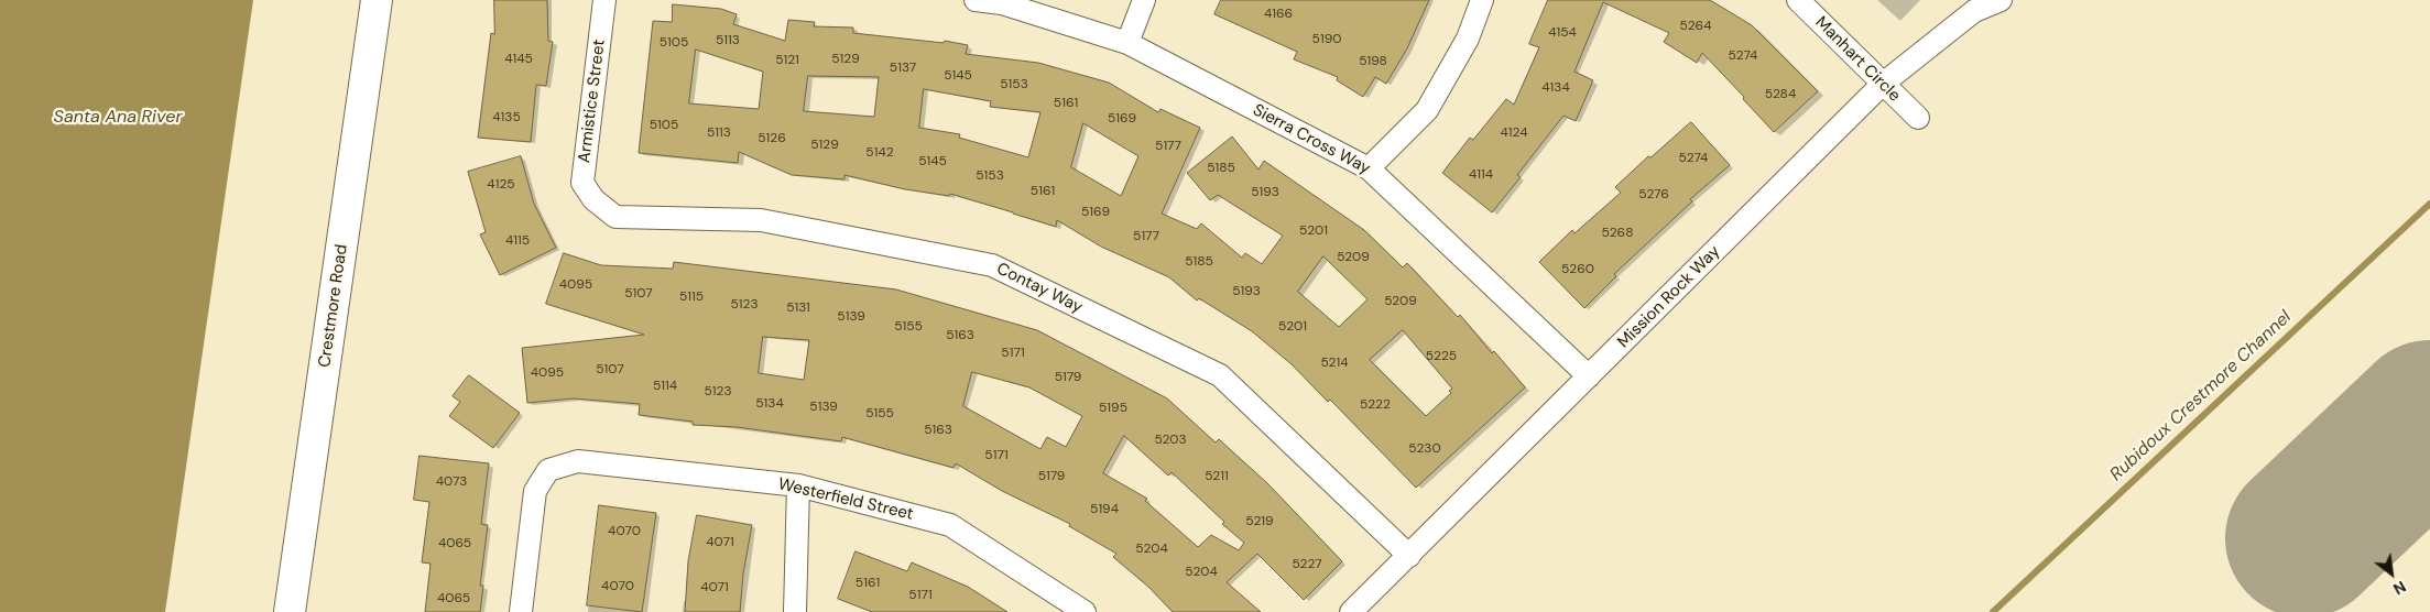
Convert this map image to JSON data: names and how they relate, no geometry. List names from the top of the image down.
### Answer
{
  "streets": {
    "street": [
      "Manhart Circle",
      "Armistice Street",
      "Sierra Cross Way",
      "Contay Way",
      "Mission Rock Way",
      "Crestmore Road",
      "Westerfield Street"
    ]
  },
  "crossings": [
    ["Manhart Circle", "Mission Rock Way"],
    ["Armistice Street", "Contay Way"],
    ["Sierra Cross Way", "Mission Rock Way"],
    ["Contay Way", "Mission Rock Way"]
  ],
  "water": ["Santa Ana River", "Rubidoux Crestmore Channel"],
  "house_numbers": [
    "4166",
    "5264",
    "4154",
    "5190",
    "5113",
    "5105",
    "5274",
    "4145",
    "5129",
    "5121",
    "5198",
    "5137",
    "5145",
    "5153",
    "4134",
    "5284",
    "5161",
    "4135",
    "5169",
    "5105",
    "5113",
    "4124",
    "5126",
    "5129",
    "5177",
    "5142",
    "5274",
    "5145",
    "5185",
    "4114",
    "5153",
    "4125",
    "5161",
    "5193",
    "5276",
    "5169",
    "5201",
    "5268",
    "5177",
    "4115",
    "5209",
    "5185",
    "5260",
    "4095",
    "5193",
    "5107",
    "5115",
    "5209",
    "5123",
    "5131",
    "5139",
    "5155",
    "5201",
    "5163",
    "5171",
    "5225",
    "5214",
    "5107",
    "4095",
    "5179",
    "5114",
    "5123",
    "5134",
    "5222",
    "5139",
    "5195",
    "5155",
    "5163",
    "5203",
    "5230",
    "5171",
    "5179",
    "5211",
    "4073",
    "5194",
    "5219",
    "4070",
    "4071",
    "4065",
    "5204",
    "5227",
    "5204",
    "5161",
    "4070",
    "4071",
    "5171",
    "4065"
  ],
  "north": "bottom right"
}
